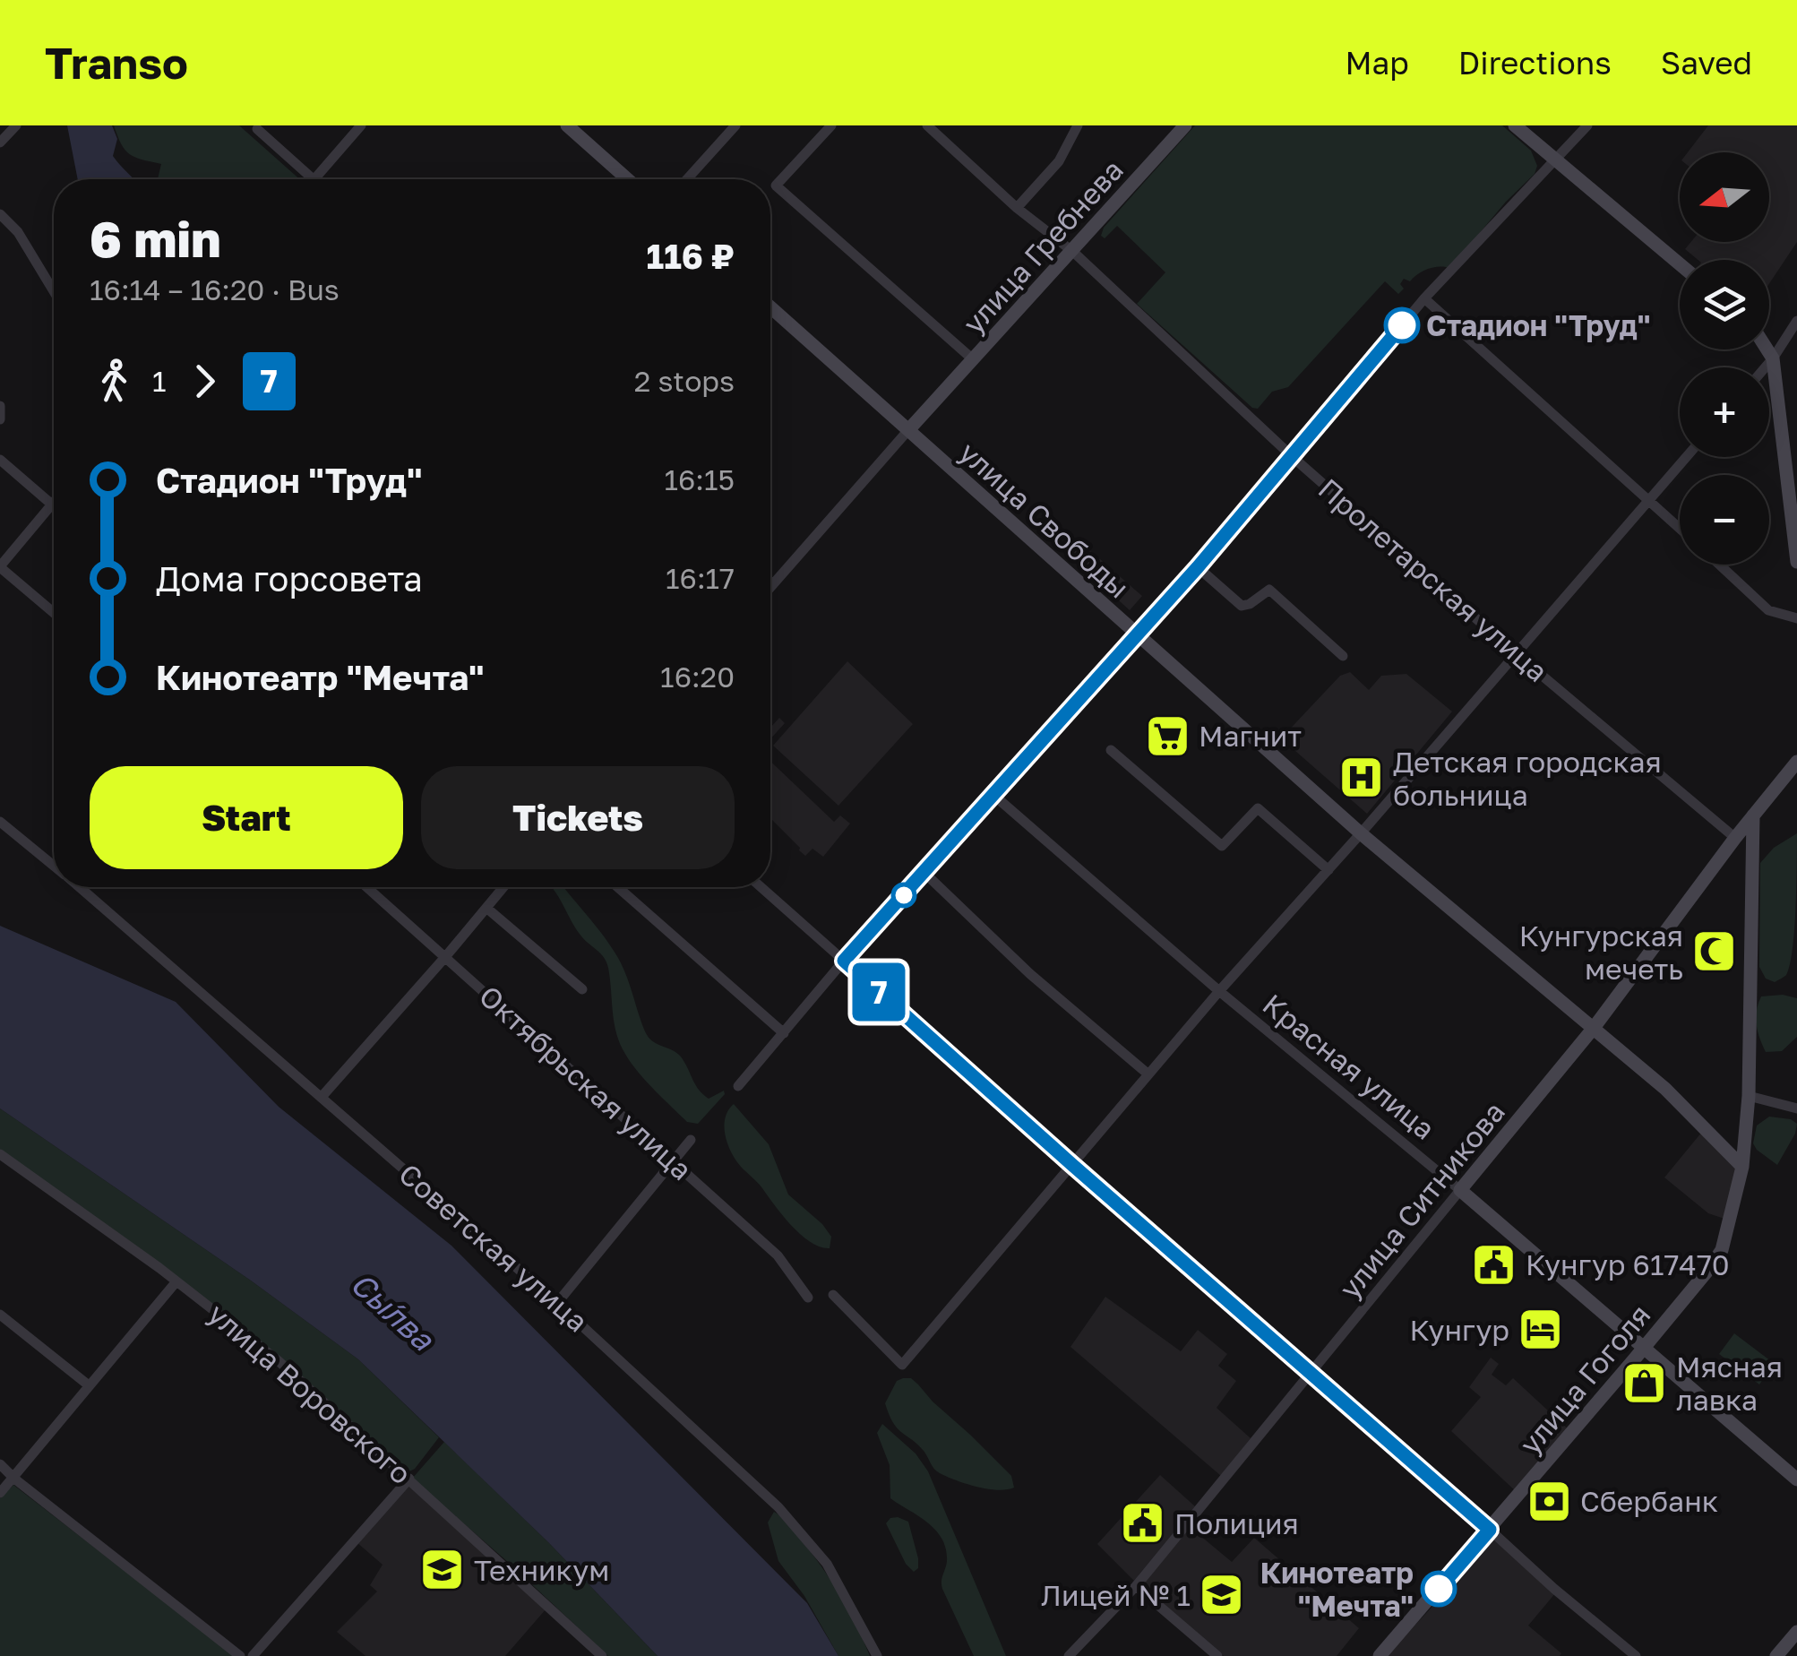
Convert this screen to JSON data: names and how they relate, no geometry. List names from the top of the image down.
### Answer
{
  "streets": {
    "street": [
      "улица Гребнева",
      "улица Свободы",
      "Пролетарская улица",
      "Красная улица",
      "Октябрьская улица",
      "улица Ситникова",
      "Советская улица",
      "улица Гоголя",
      "улица Воровского"
    ]
  },
  "crossings": [
    ["улица Гребнева", "улица Свободы"],
    ["улица Гребнева", "Пролетарская улица"],
    ["улица Свободы", "улица Ситникова"],
    ["улица Свободы", "улица Гоголя"],
    ["Пролетарская улица", "улица Ситникова"],
    ["Красная улица", "улица Ситникова"],
    ["Красная улица", "улица Гоголя"],
    ["улица Ситникова", "улица Гоголя"]
  ],
  "water": ["Сы́лва"],
  "places": {
    "other": ["Стадион \"Труд\"", "Кинотеатр \"Мечта\""],
    "supermarket": ["Магнит"],
    "hospital": ["Детская городская больница"],
    "mosque": ["Кунгурская мечеть"],
    "public building": ["Кунгур 617470", "Полиция"],
    "hotel": ["Кунгур"],
    "shop": ["Мясная лавка"],
    "bank": ["Сбербанк"],
    "school or university": ["Техникум", "Лицей № 1"]
  },
  "lines": ["bus line 7"],
  "north": "left",
  "page": {
    "header": "Transo",
    "nav": ["Map", "Directions", "Saved"],
    "on_map": "7",
    "map_buttons": ["+", "−"],
    "heading": ["6 min", "16:14 – 16:20 · Bus", "116 ₽"],
    "legs": ["1", "7", "2 stops"],
    "list": [
      {
        "name": "Стадион \"Труд\"",
        "value": "16:15"
      },
      {
        "name": "Дома горсовета",
        "value": "16:17"
      },
      {
        "name": "Кинотеатр \"Мечта\"",
        "value": "16:20"
      }
    ],
    "buttons": ["Start", "Tickets"]
  }
}
